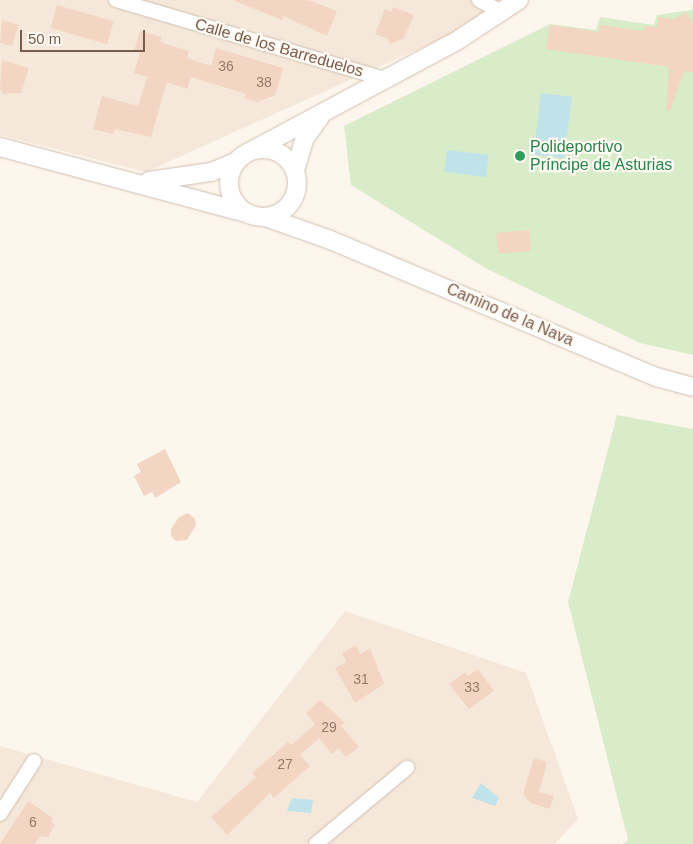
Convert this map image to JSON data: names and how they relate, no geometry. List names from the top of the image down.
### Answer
{
  "streets": {
    "street": ["Calle de los Barreduelos", "Camino de la Nava"]
  },
  "places": ["Polideportivo Príncipe de Asturias"],
  "house_numbers": [
    "36",
    "38",
    "31",
    "33",
    "29",
    "27",
    "6"
  ],
  "scale_bar": "50 m"
}
